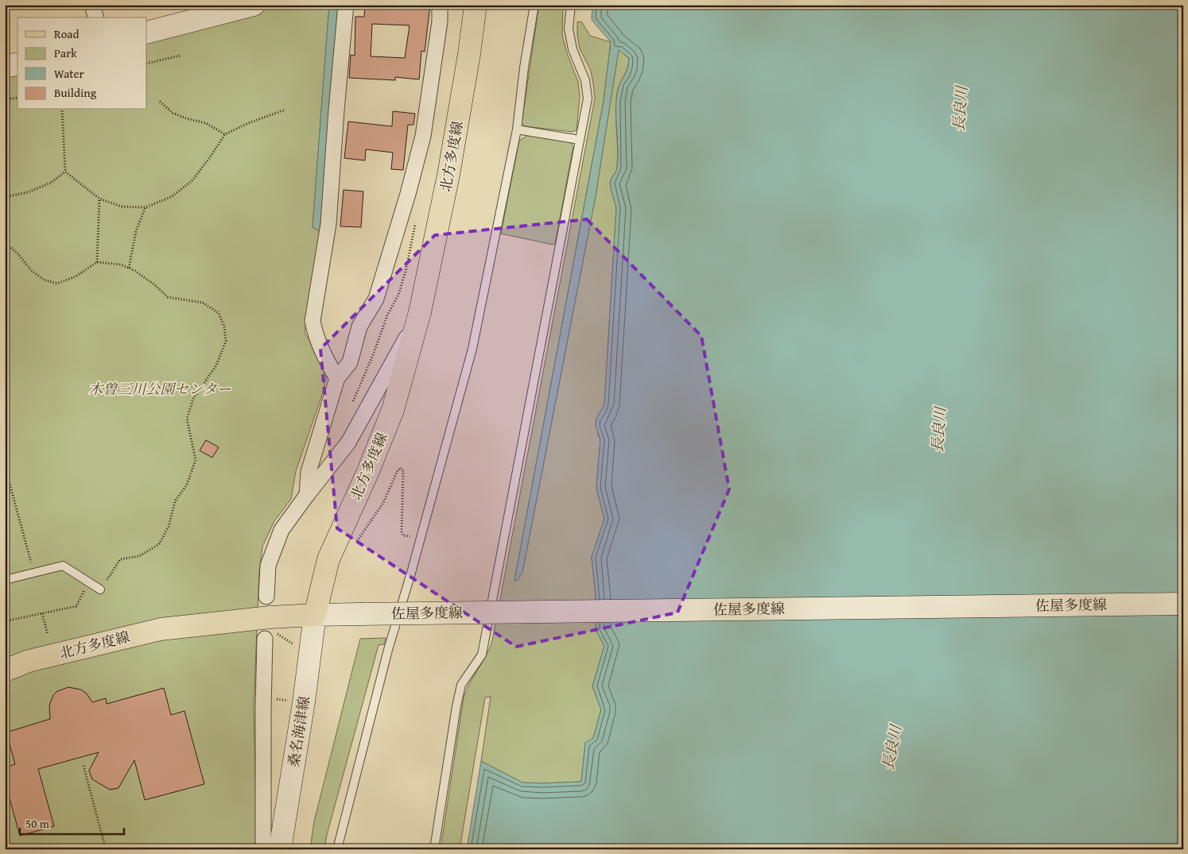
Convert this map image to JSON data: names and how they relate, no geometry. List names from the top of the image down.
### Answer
{
  "streets": {
    "main road": ["北方多度線", "佐屋多度線", "桑名海津線"]
  },
  "crossings": [
    ["北方多度線", "佐屋多度線"],
    ["北方多度線", "桑名海津線"],
    ["佐屋多度線", "桑名海津線"]
  ],
  "water": ["長良川"],
  "parks": ["木曽三川公園センター"],
  "legend": [
    "Road",
    "Park",
    "Water",
    "Building"
  ],
  "scale_bar": "50 m"
}
